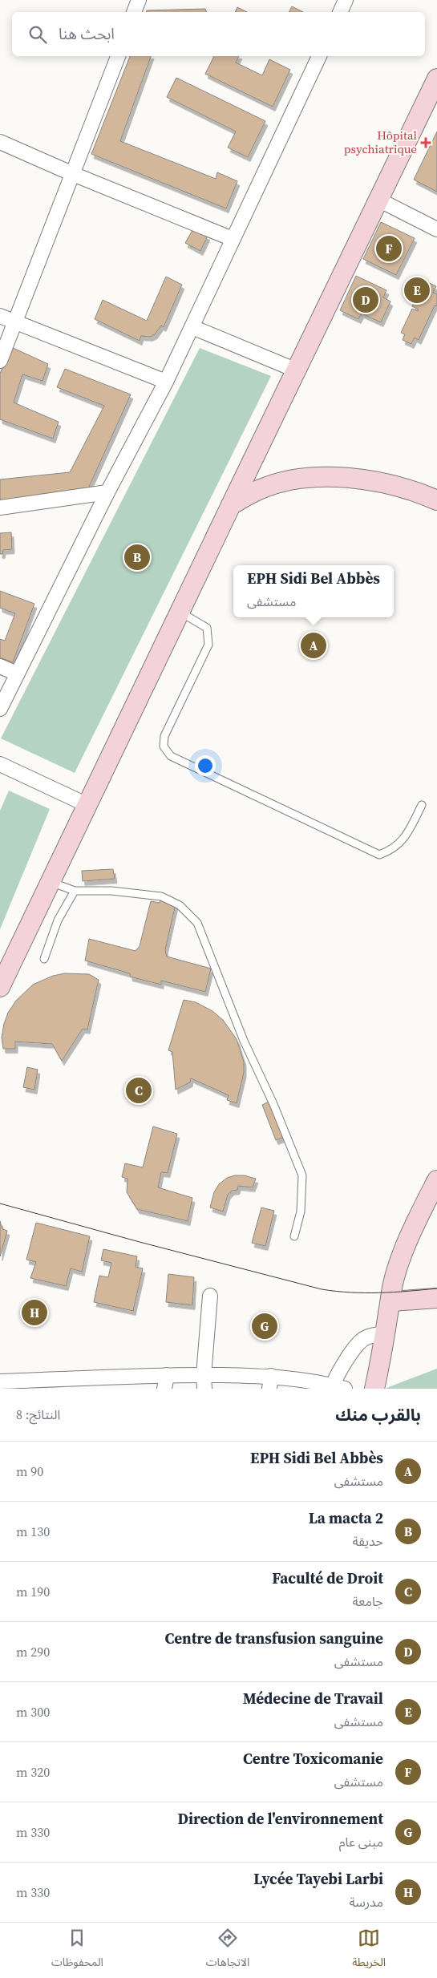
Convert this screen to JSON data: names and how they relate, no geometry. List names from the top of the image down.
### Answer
{
  "places": {
    "health": ["Hôpital psychiatrique"]
  },
  "page": {
    "search": "ابحث هنا",
    "pins": [
      "F",
      "E",
      "D",
      "B",
      "A",
      "C",
      "H",
      "G"
    ],
    "popup": ["EPH Sidi Bel Abbès", "مستشفى"],
    "heading": ["بالقرب منك", "النتائج: 8"],
    "list": [
      {
        "mark": "A",
        "name": "EPH Sidi Bel Abbès",
        "note": "مستشفى",
        "value": "90 m"
      },
      {
        "mark": "B",
        "name": "La macta 2",
        "note": "حديقة",
        "value": "130 m"
      },
      {
        "mark": "C",
        "name": "Faculté de Droit",
        "note": "جامعة",
        "value": "190 m"
      },
      {
        "mark": "D",
        "name": "Centre de transfusion sanguine",
        "note": "مستشفى",
        "value": "290 m"
      },
      {
        "mark": "E",
        "name": "Médecine de Travail",
        "note": "مستشفى",
        "value": "300 m"
      },
      {
        "mark": "F",
        "name": "Centre Toxicomanie",
        "note": "مستشفى",
        "value": "320 m"
      },
      {
        "mark": "G",
        "name": "Direction de l'environnement",
        "note": "مبنى عام",
        "value": "330 m"
      },
      {
        "mark": "H",
        "name": "Lycée Tayebi Larbi",
        "note": "مدرسة",
        "value": "330 m"
      }
    ],
    "nav": ["الخريطة", "الاتجاهات", "المحفوظات"]
  }
}
